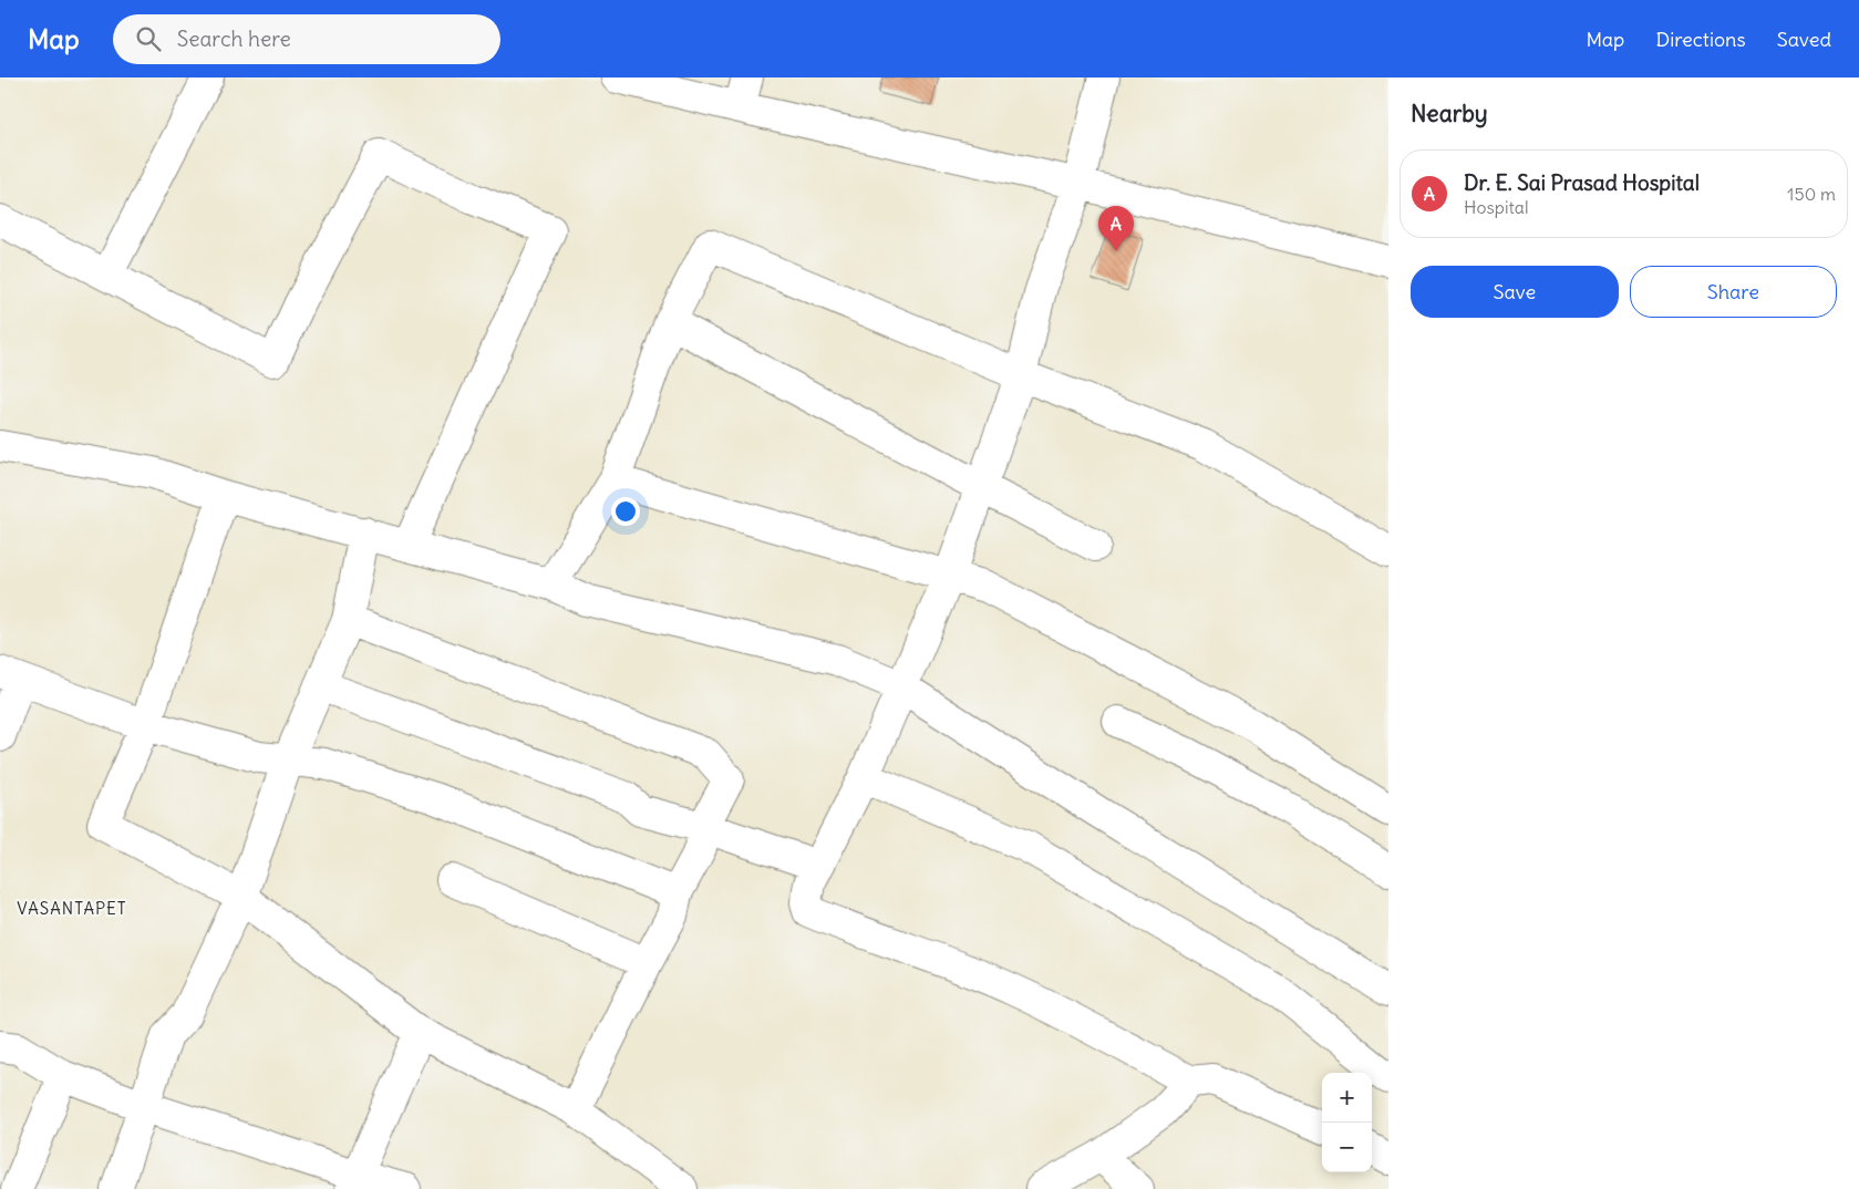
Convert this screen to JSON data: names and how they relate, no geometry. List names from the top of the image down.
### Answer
{
  "districts": ["VASANTAPET"],
  "page": {
    "header": "Map",
    "search": "Search here",
    "nav": ["Map", "Directions", "Saved"],
    "heading": "Nearby",
    "list": [
      {
        "mark": "A",
        "name": "Dr. E. Sai Prasad Hospital",
        "note": "Hospital",
        "value": "150 m"
      }
    ],
    "pins": "A",
    "buttons": ["Save", "Share"],
    "map_buttons": ["+", "−"]
  }
}
